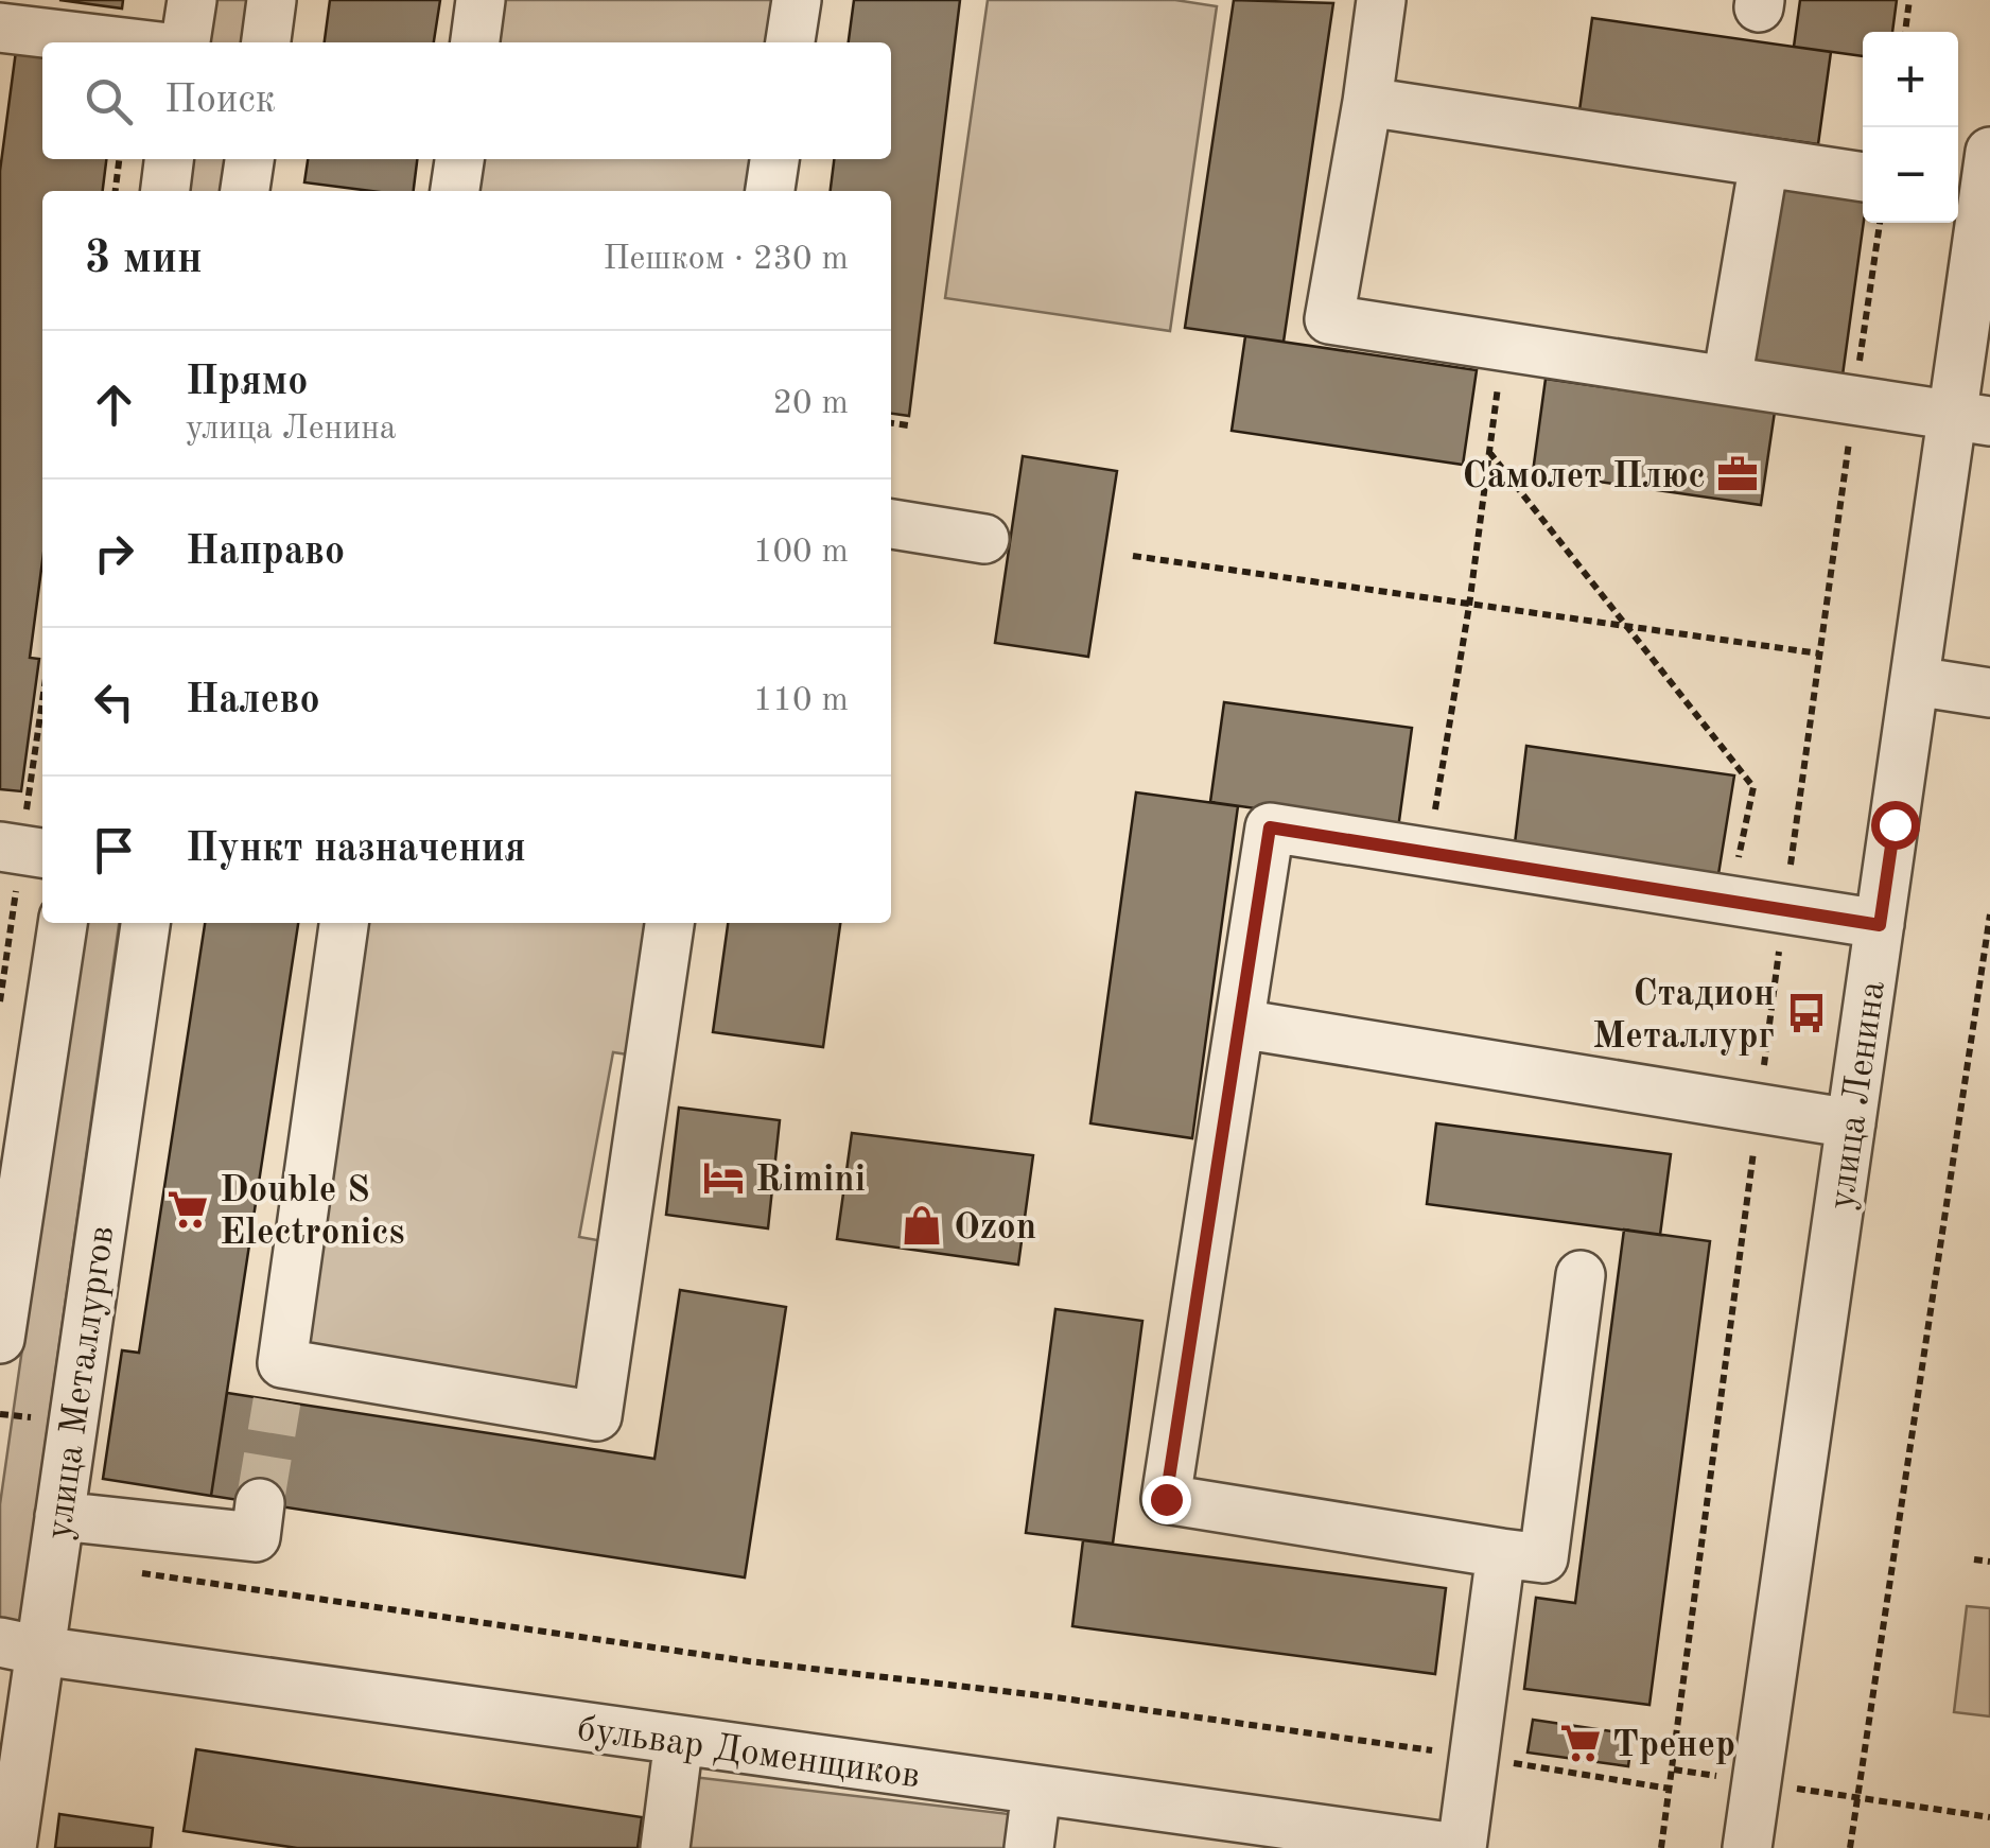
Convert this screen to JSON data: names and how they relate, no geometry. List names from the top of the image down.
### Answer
{
  "streets": {
    "street": ["улица Ленина", "улица Металлургов", "бульвар Доменщиков"]
  },
  "crossings": [
    ["улица Металлургов", "бульвар Доменщиков"]
  ],
  "places": {
    "office": ["Самолет Плюс"],
    "bus stop": ["Стадион Металлург"],
    "hotel": ["Rimini"],
    "supermarket": ["Double S Electronics", "Тренер"],
    "shop": ["Ozon"]
  },
  "page": {
    "map_buttons": ["+", "−"],
    "search": "Поиск",
    "heading": ["3 мин", "Пешком · 230 m"],
    "list": [
      ["Прямо", "улица Ленина", "20 m"],
      ["Направо", "100 m"],
      ["Налево", "110 m"],
      "Пункт назначения"
    ]
  }
}
